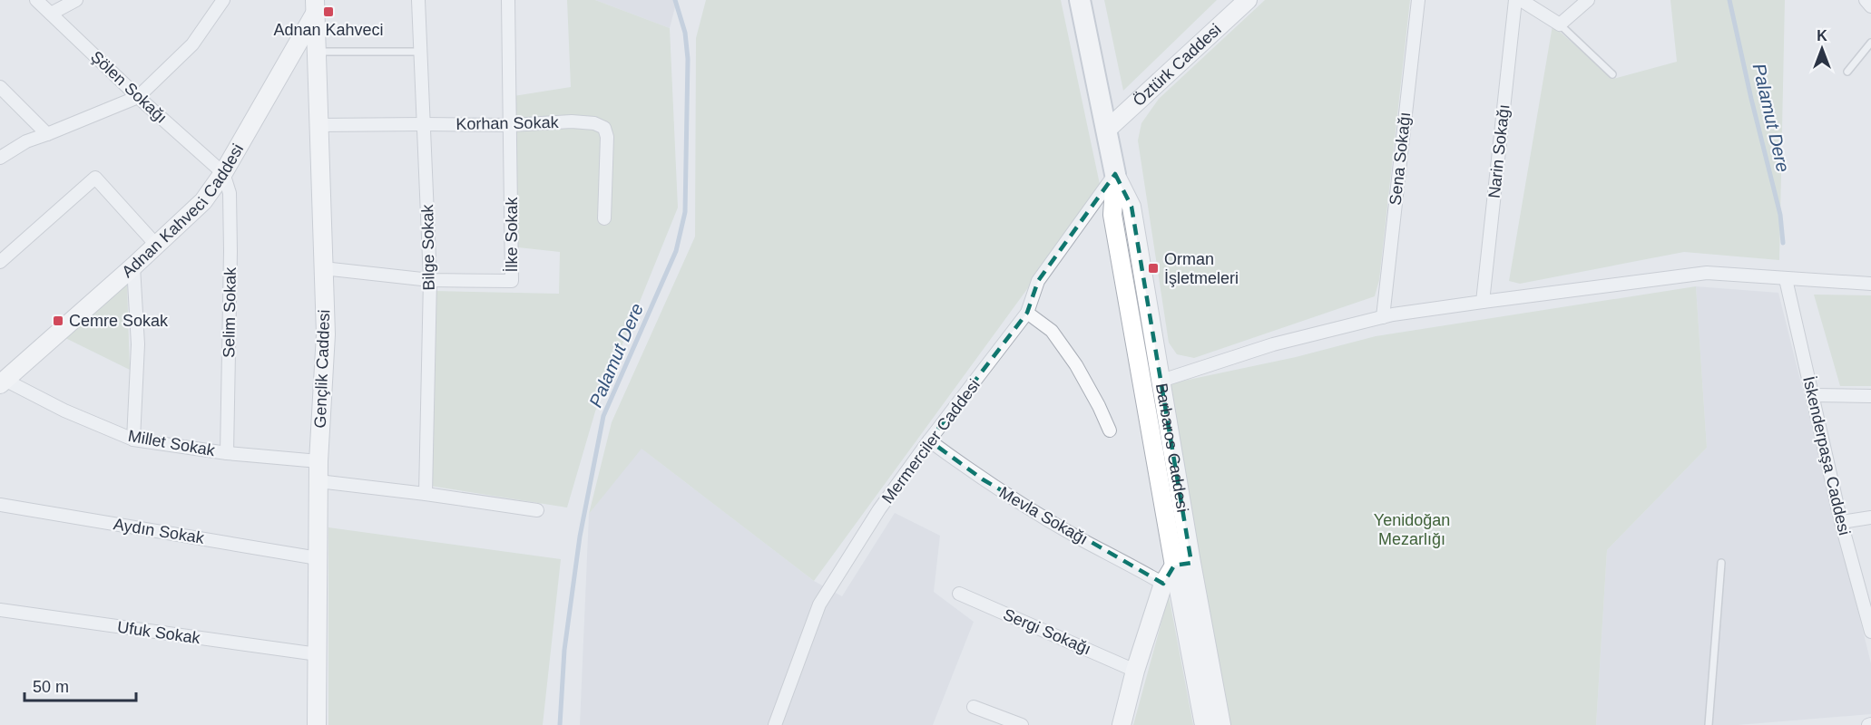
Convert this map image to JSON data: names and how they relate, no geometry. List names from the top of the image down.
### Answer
{
  "streets": {
    "main road": [
      "Öztürk Caddesi",
      "Adnan Kahveci Caddesi",
      "Gençlik Caddesi",
      "Barbaros Caddesi"
    ],
    "street": [
      "Şölen Sokağı",
      "Korhan Sokak",
      "Narin Sokağı",
      "Sena Sokağı",
      "İlke Sokak",
      "Bilge Sokak",
      "Selim Sokak",
      "Mermerciler Caddesi",
      "Millet Sokak",
      "İskenderpaşa Caddesi",
      "Mevla Sokağı",
      "Aydın Sokak",
      "Sergi Sokağı",
      "Ufuk Sokak"
    ]
  },
  "crossings": [
    ["Öztürk Caddesi", "Barbaros Caddesi"],
    ["Şölen Sokağı", "Adnan Kahveci Caddesi"],
    ["Şölen Sokağı", "Selim Sokak"],
    ["Korhan Sokak", "İlke Sokak"],
    ["Korhan Sokak", "Bilge Sokak"],
    ["Korhan Sokak", "Gençlik Caddesi"],
    ["Adnan Kahveci Caddesi", "Selim Sokak"],
    ["Adnan Kahveci Caddesi", "Gençlik Caddesi"],
    ["Adnan Kahveci Caddesi", "Millet Sokak"],
    ["İlke Sokak", "Bilge Sokak"],
    ["İlke Sokak", "Gençlik Caddesi"],
    ["Selim Sokak", "Millet Sokak"],
    ["Gençlik Caddesi", "Millet Sokak"],
    ["Gençlik Caddesi", "Aydın Sokak"],
    ["Gençlik Caddesi", "Ufuk Sokak"],
    ["Mermerciler Caddesi", "Barbaros Caddesi"],
    ["Mermerciler Caddesi", "Mevla Sokağı"]
  ],
  "water": ["Palamut Dere"],
  "parks": ["Yenidoğan Mezarlığı"],
  "places": {
    "transit": ["Adnan Kahveci", "Orman İşletmeleri", "Cemre Sokak"]
  },
  "scale_bar": "50 m",
  "north": "top"
}
